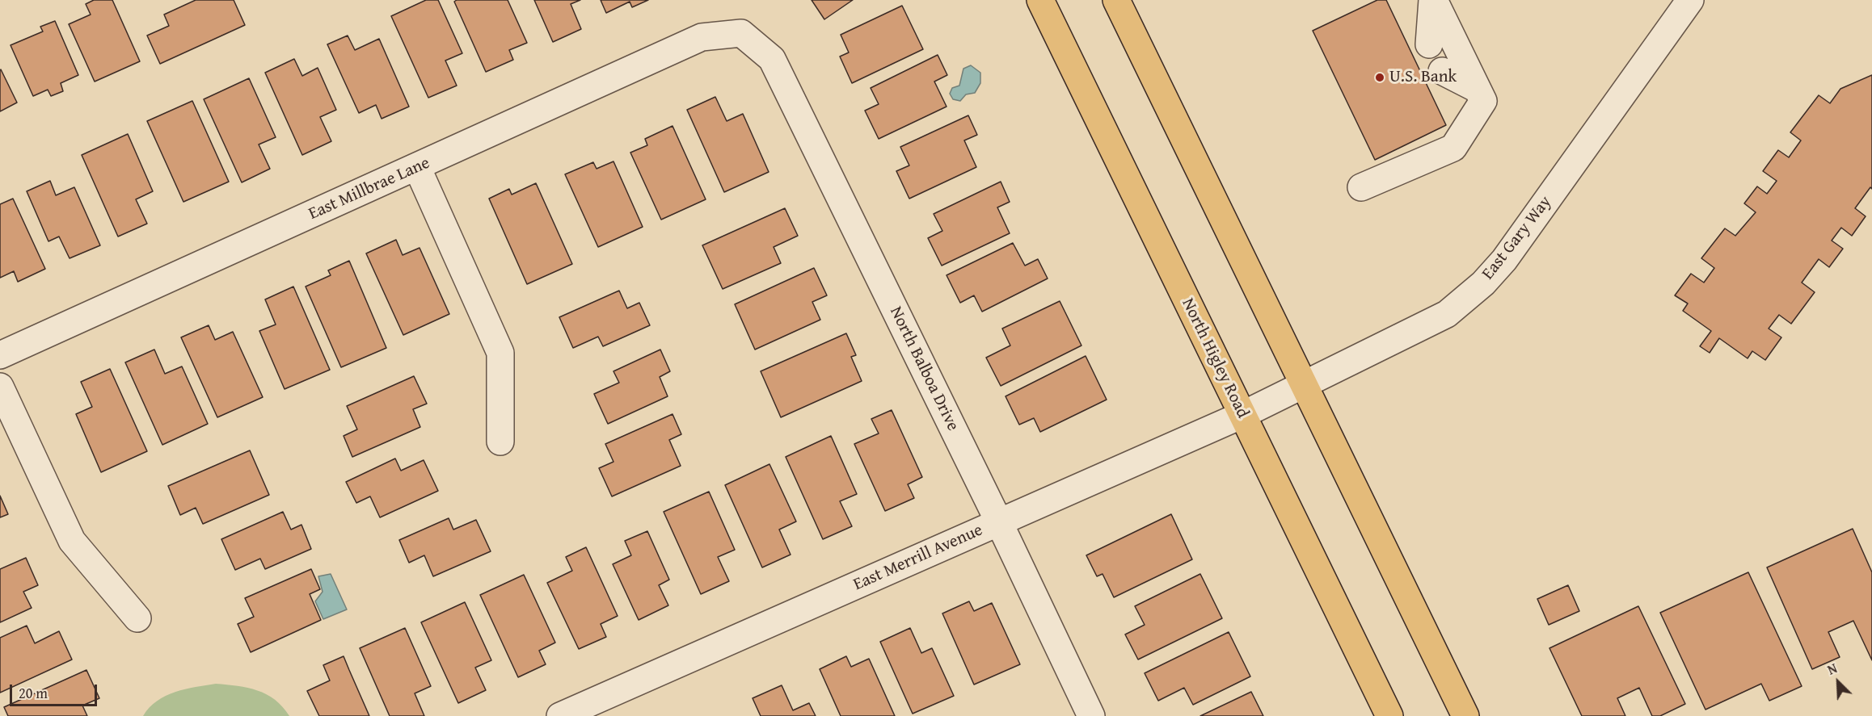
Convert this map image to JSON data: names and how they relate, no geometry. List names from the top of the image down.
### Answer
{
  "streets": {
    "main road": ["North Higley Road"],
    "street": [
      "East Millbrae Lane",
      "East Gary Way",
      "North Balboa Drive",
      "East Merrill Avenue"
    ]
  },
  "crossings": [
    ["East Millbrae Lane", "North Balboa Drive"],
    ["East Gary Way", "East Merrill Avenue"],
    ["North Higley Road", "East Merrill Avenue"],
    ["North Balboa Drive", "East Merrill Avenue"]
  ],
  "places": ["U.S. Bank"],
  "scale_bar": "20 m",
  "north": "top left"
}
